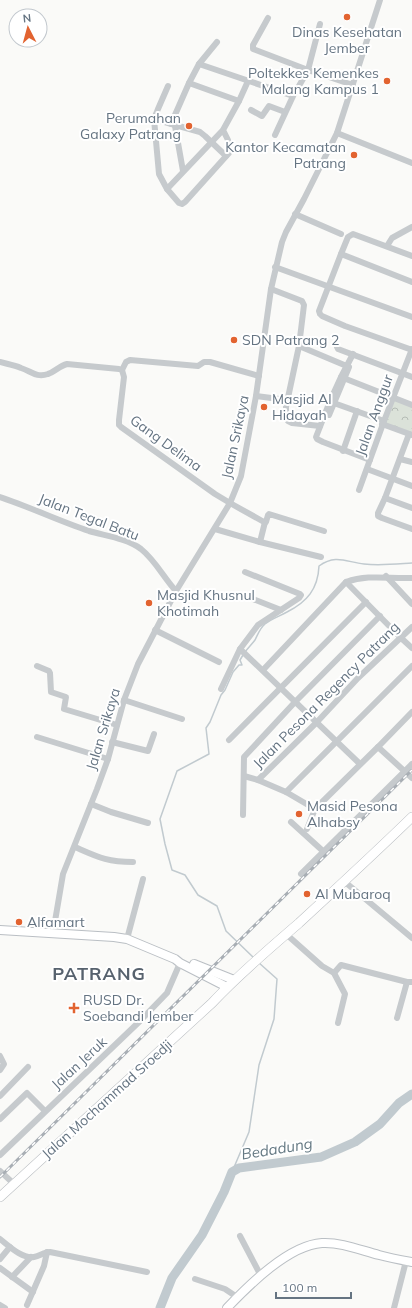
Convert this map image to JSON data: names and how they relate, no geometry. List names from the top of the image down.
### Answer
{
  "streets": {
    "main road": ["Jalan Mochammad Sroedji"],
    "street": [
      "Jalan Anggur",
      "Jalan Srikaya",
      "Gang Delima",
      "Jalan Tegal Batu",
      "Jalan Pesona Regency Patrang",
      "Jalan Jeruk"
    ]
  },
  "crossings": [
    ["Jalan Srikaya", "Gang Delima"],
    ["Jalan Srikaya", "Jalan Tegal Batu"]
  ],
  "districts": ["PATRANG"],
  "water": ["Bedadung"],
  "places": {
    "other": [
      "Dinas Kesehatan Jember",
      "Poltekkes Kemenkes Malang Kampus 1",
      "Perumahan Galaxy Patrang",
      "Kantor Kecamatan Patrang",
      "SDN Patrang 2",
      "Masjid Al Hidayah",
      "Masjid Khusnul Khotimah",
      "Masid Pesona Alhabsy",
      "Al Mubaroq",
      "Alfamart"
    ],
    "health": ["RUSD Dr. Soebandi Jember"]
  },
  "scale_bar": "100 m",
  "north": "top"
}
